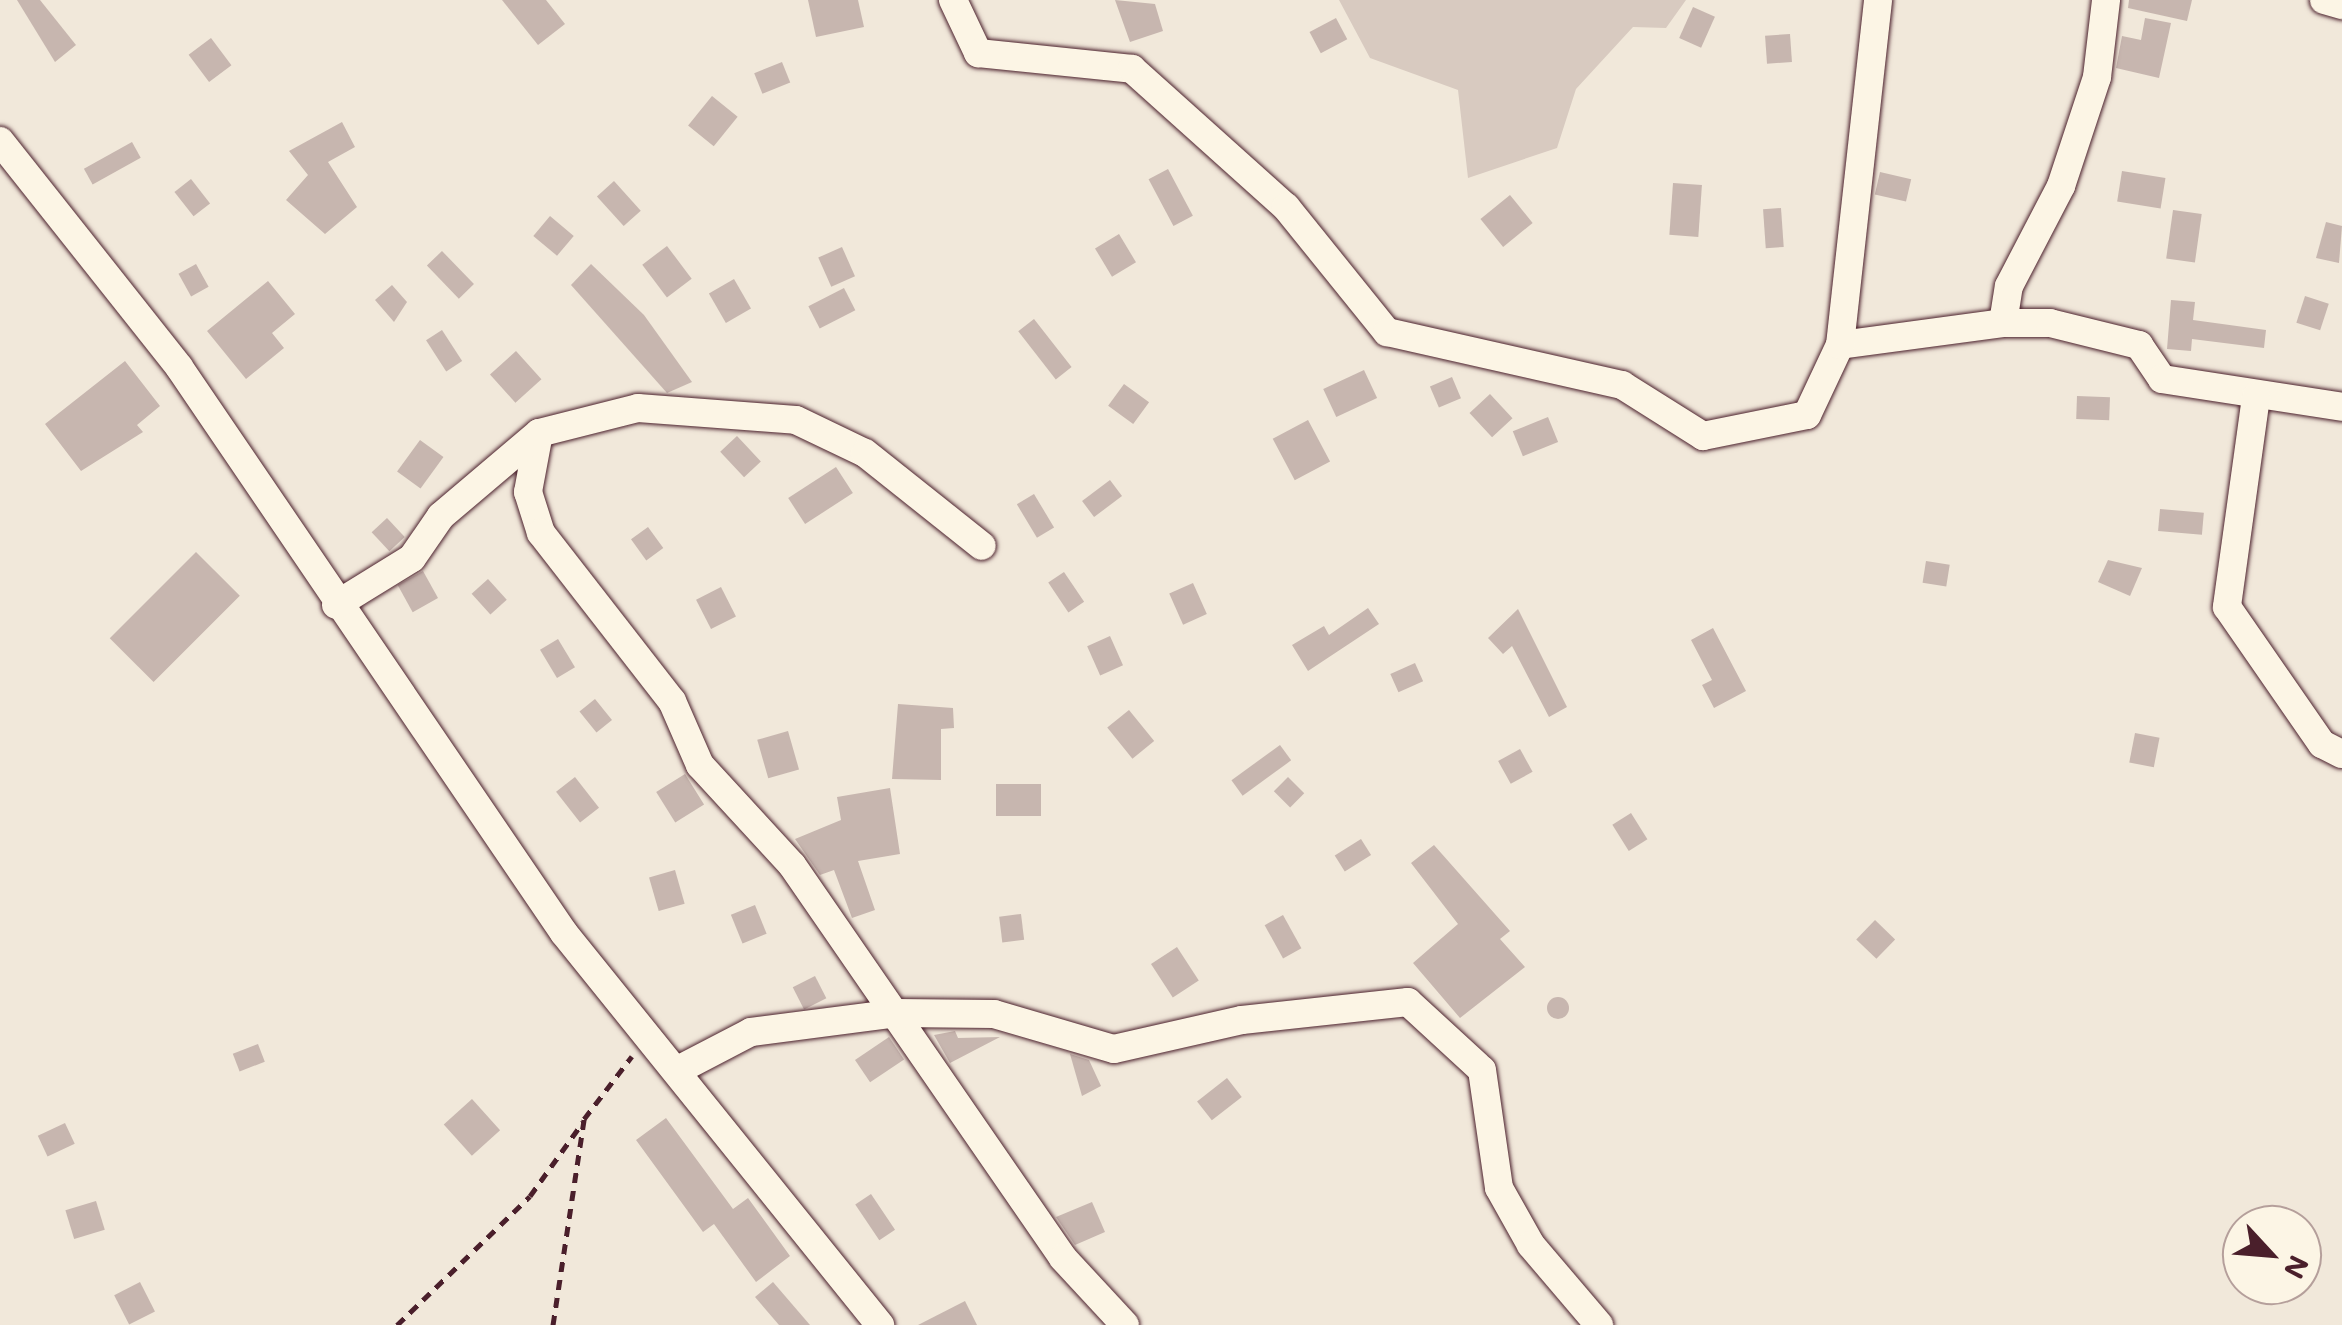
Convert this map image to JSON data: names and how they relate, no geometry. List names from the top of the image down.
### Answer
{
  "north": "bottom right"
}
